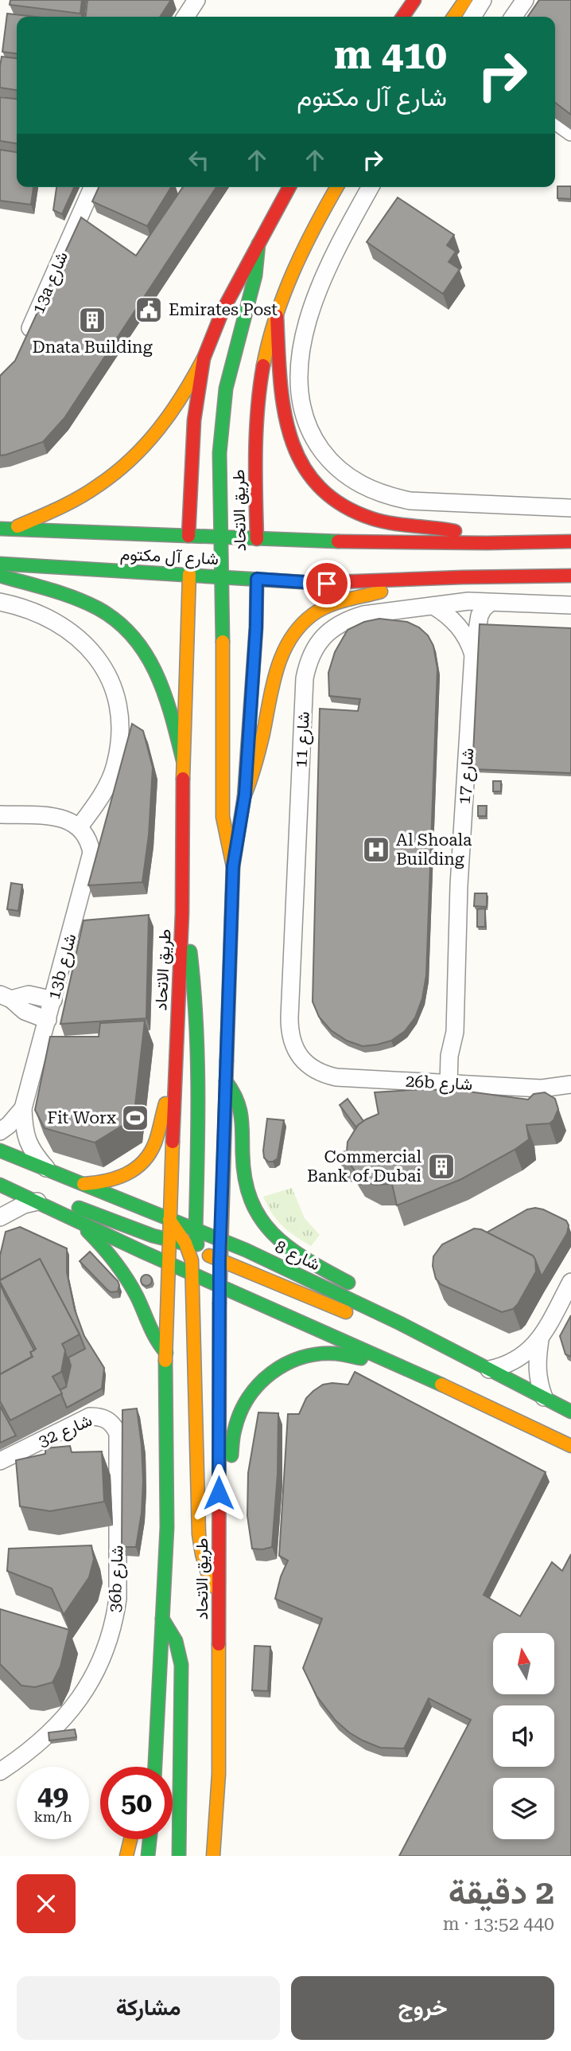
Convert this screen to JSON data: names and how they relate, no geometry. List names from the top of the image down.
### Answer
{
  "streets": {
    "main road": ["طريق الاتحاد", "شارع آل مكتوم", "شارع 8"],
    "street": [
      "13a شارع",
      "شارع 11",
      "شارع 17",
      "13b شارع",
      "26b شارع",
      "شارع 32",
      "36b شارع"
    ]
  },
  "crossings": [
    ["طريق الاتحاد", "شارع آل مكتوم"],
    ["طريق الاتحاد", "شارع 8"],
    ["شارع 11", "شارع 17"],
    ["شارع 11", "26b شارع"],
    ["شارع 17", "26b شارع"],
    ["13b شارع", "شارع 8"],
    ["شارع 32", "36b شارع"]
  ],
  "places": {
    "public building": ["Emirates Post"],
    "building": ["Dnata Building", "Commercial Bank of Dubai"],
    "hospital": ["Al Shoala Building"],
    "sports": ["Fit Worx"]
  },
  "north": "top",
  "page": {
    "turn": ["410 m", "شارع آل مكتوم"],
    "speed": "49 km/h",
    "limit": "50",
    "heading": ["2 دقيقة", "440 m · 13:52"],
    "buttons": ["خروج", "مشاركة"]
  }
}
